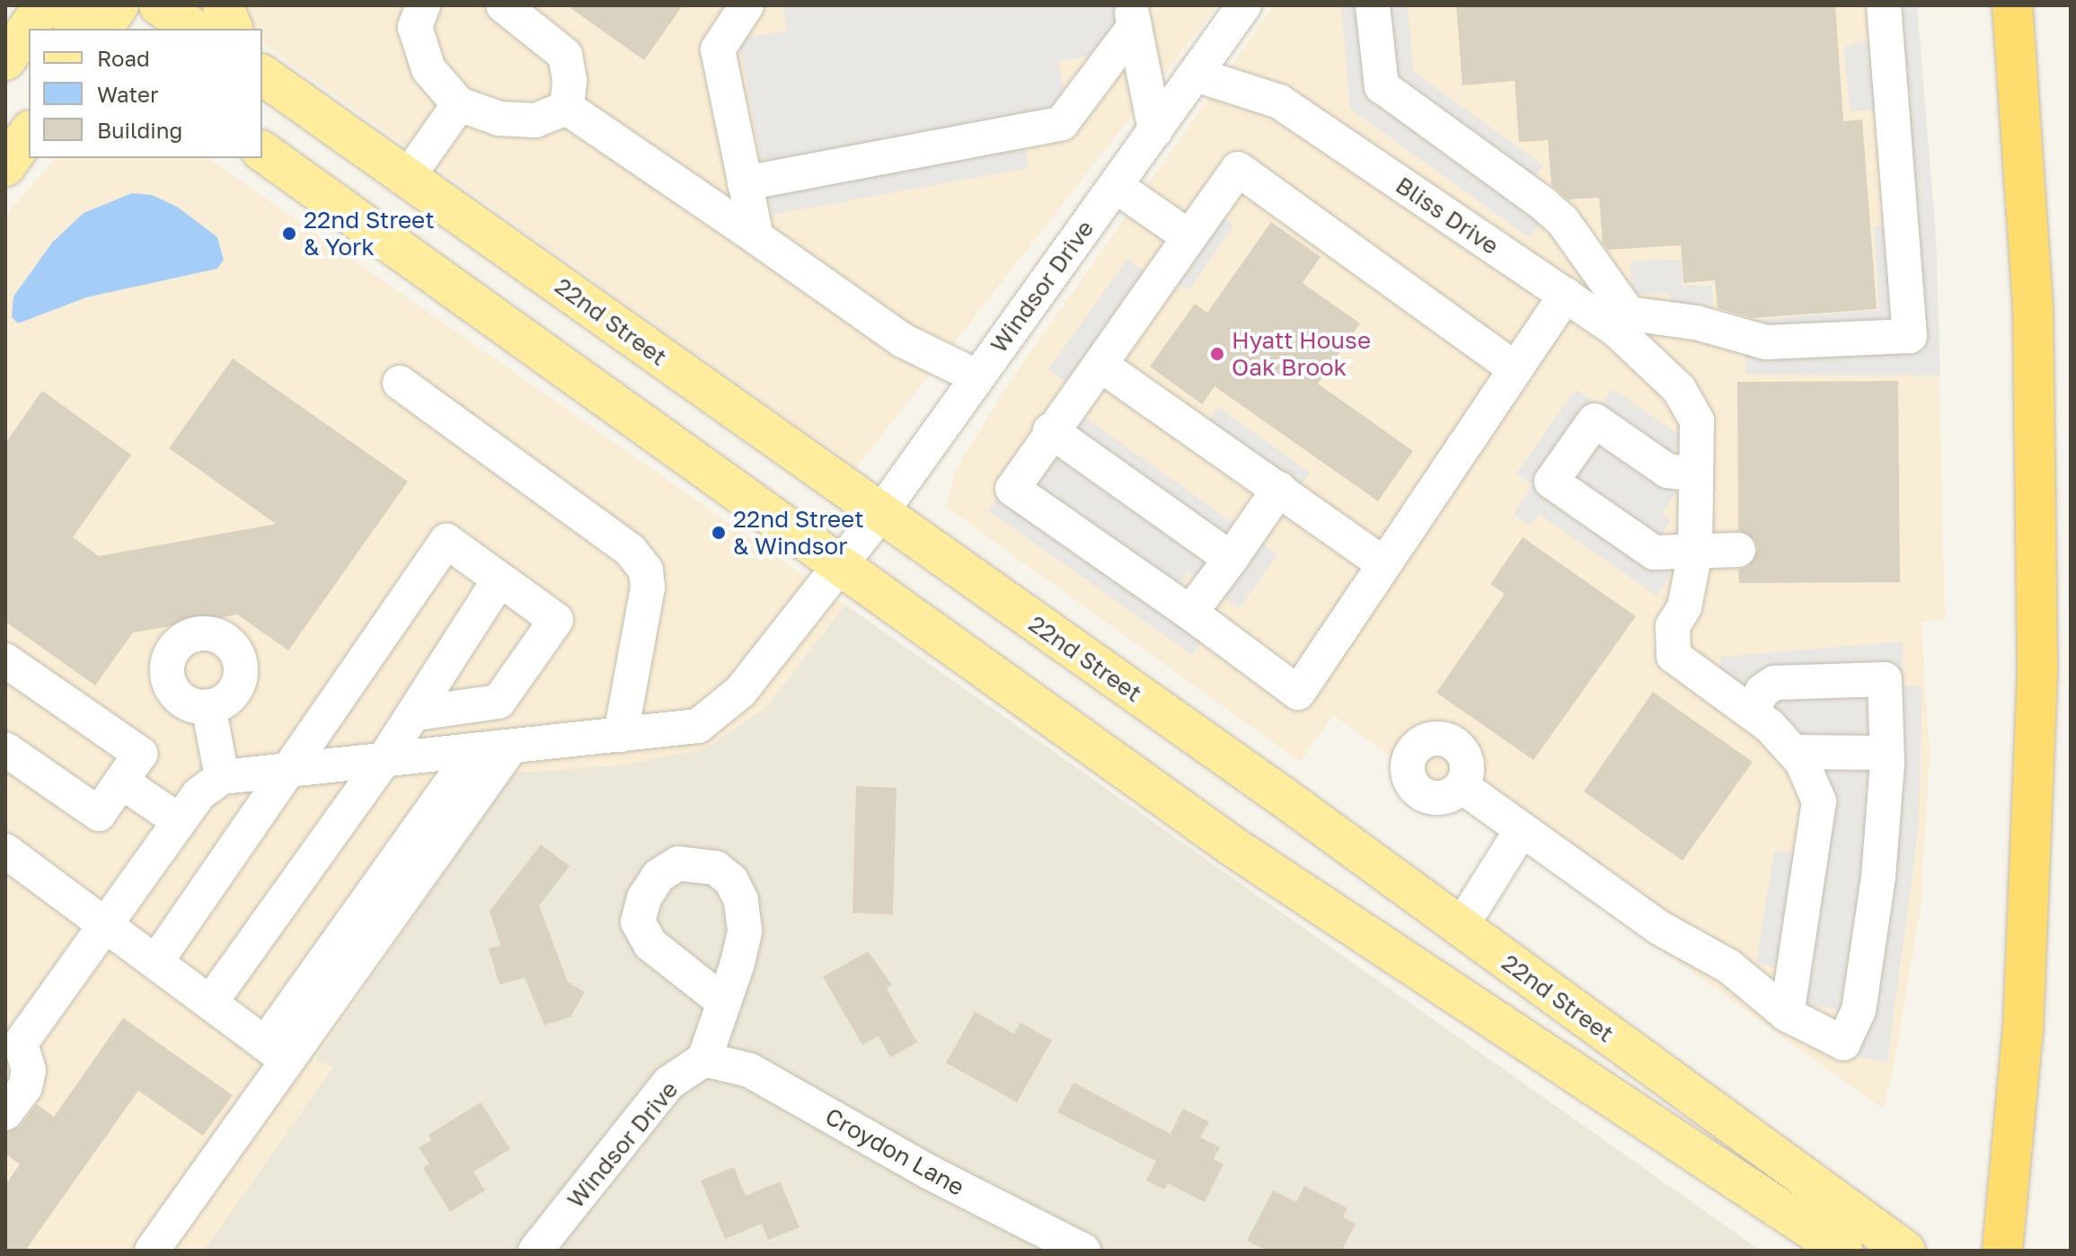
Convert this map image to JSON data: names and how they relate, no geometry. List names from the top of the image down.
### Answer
{
  "streets": {
    "main road": ["22nd Street"],
    "street": ["Bliss Drive", "Windsor Drive", "Croydon Lane"]
  },
  "crossings": [
    ["Bliss Drive", "Windsor Drive"],
    ["Windsor Drive", "22nd Street"],
    ["Windsor Drive", "Croydon Lane"]
  ],
  "places": ["22nd Street & York", "Hyatt House Oak Brook", "22nd Street & Windsor"],
  "legend": ["Road", "Water", "Building"]
}
